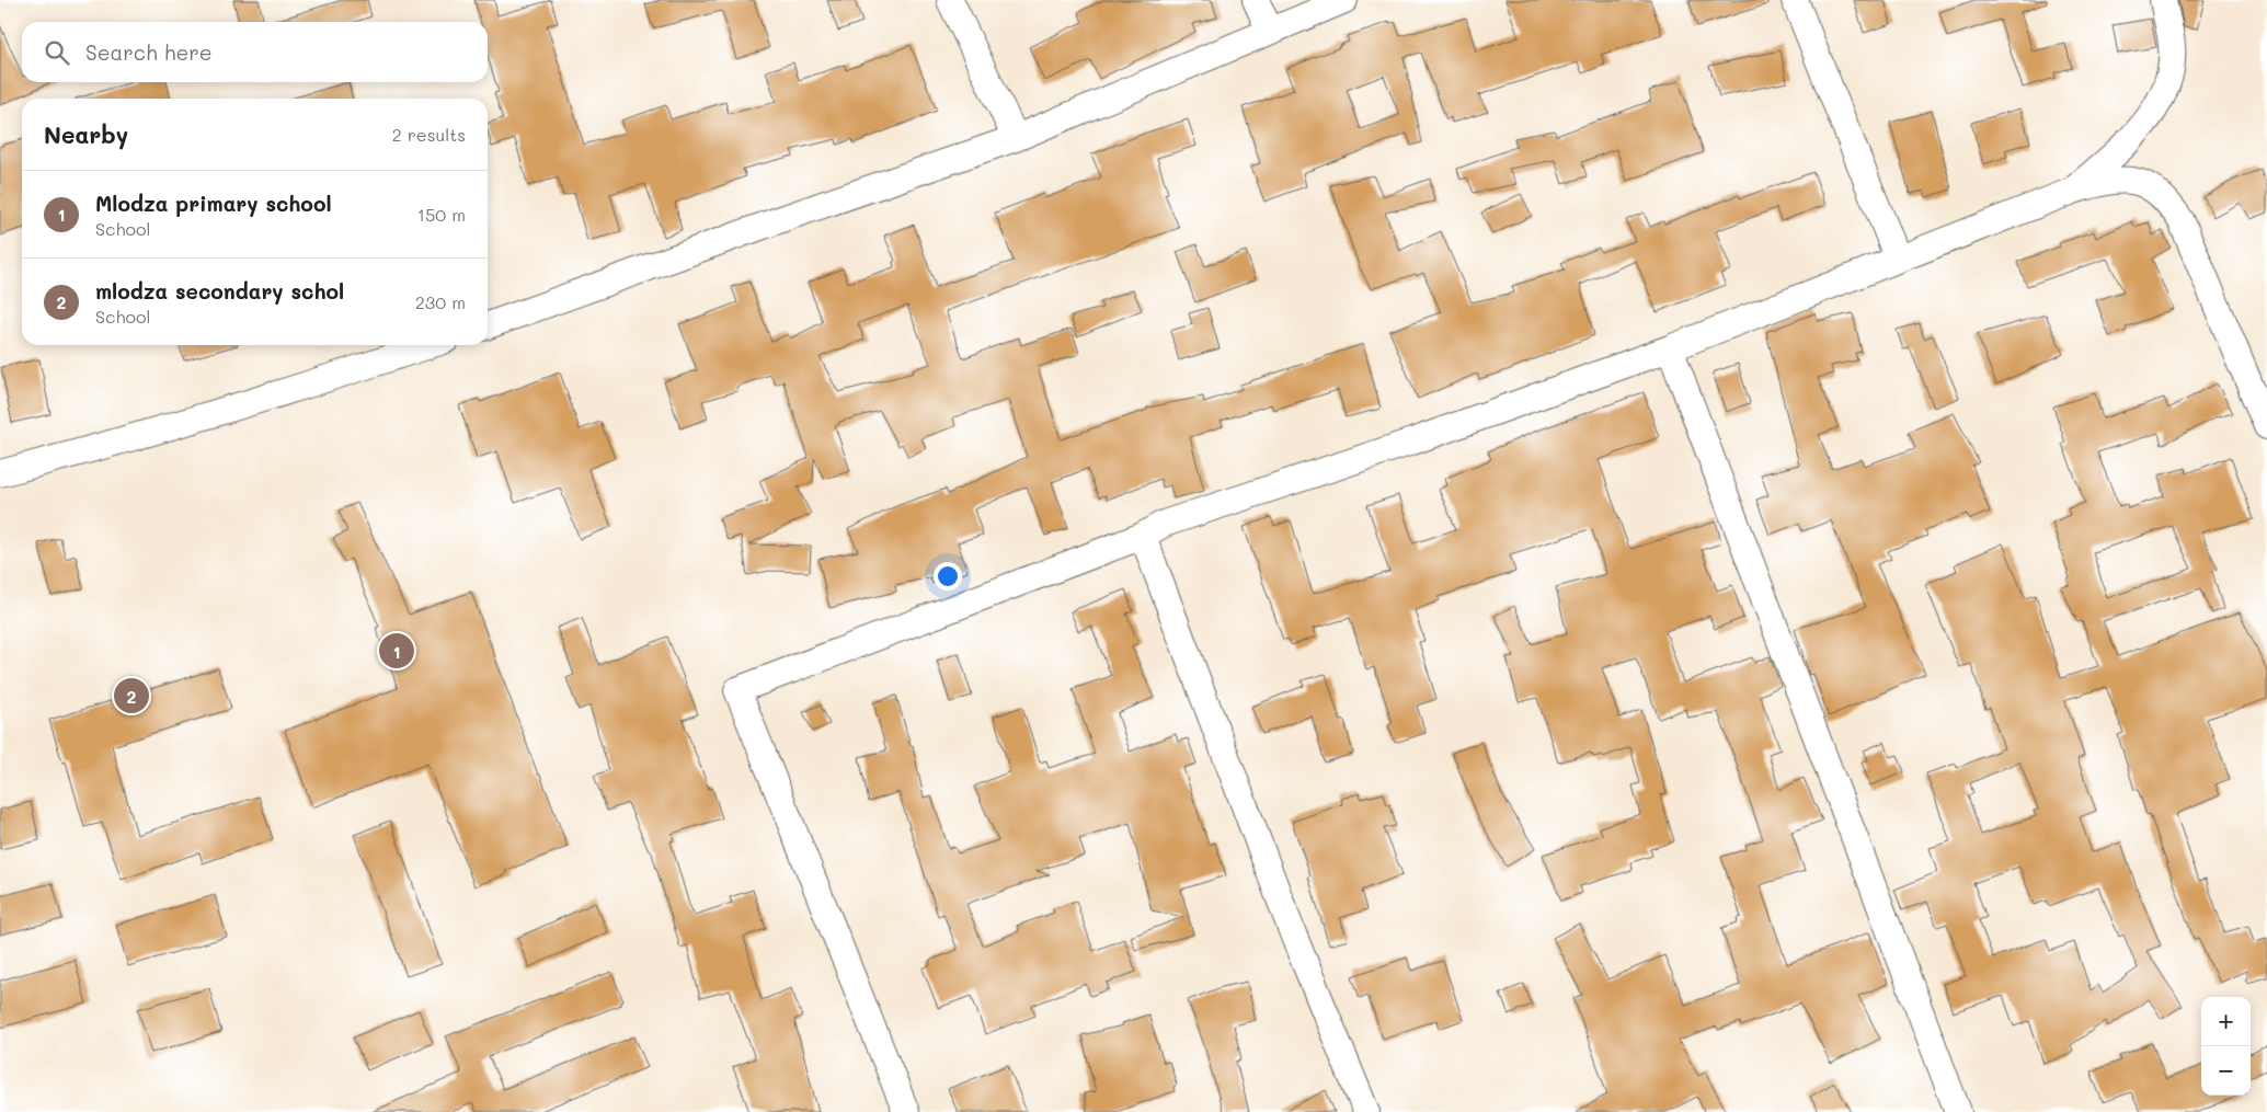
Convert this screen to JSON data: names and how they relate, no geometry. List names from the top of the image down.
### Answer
{
  "page": {
    "search": "Search here",
    "heading": ["Nearby", "2 results"],
    "list": [
      {
        "mark": "1",
        "name": "Mlodza primary school",
        "note": "School",
        "value": "150 m"
      },
      {
        "mark": "2",
        "name": "mlodza secondary schol",
        "note": "School",
        "value": "230 m"
      }
    ],
    "pins": ["1", "2"],
    "map_buttons": ["+", "−"]
  }
}
